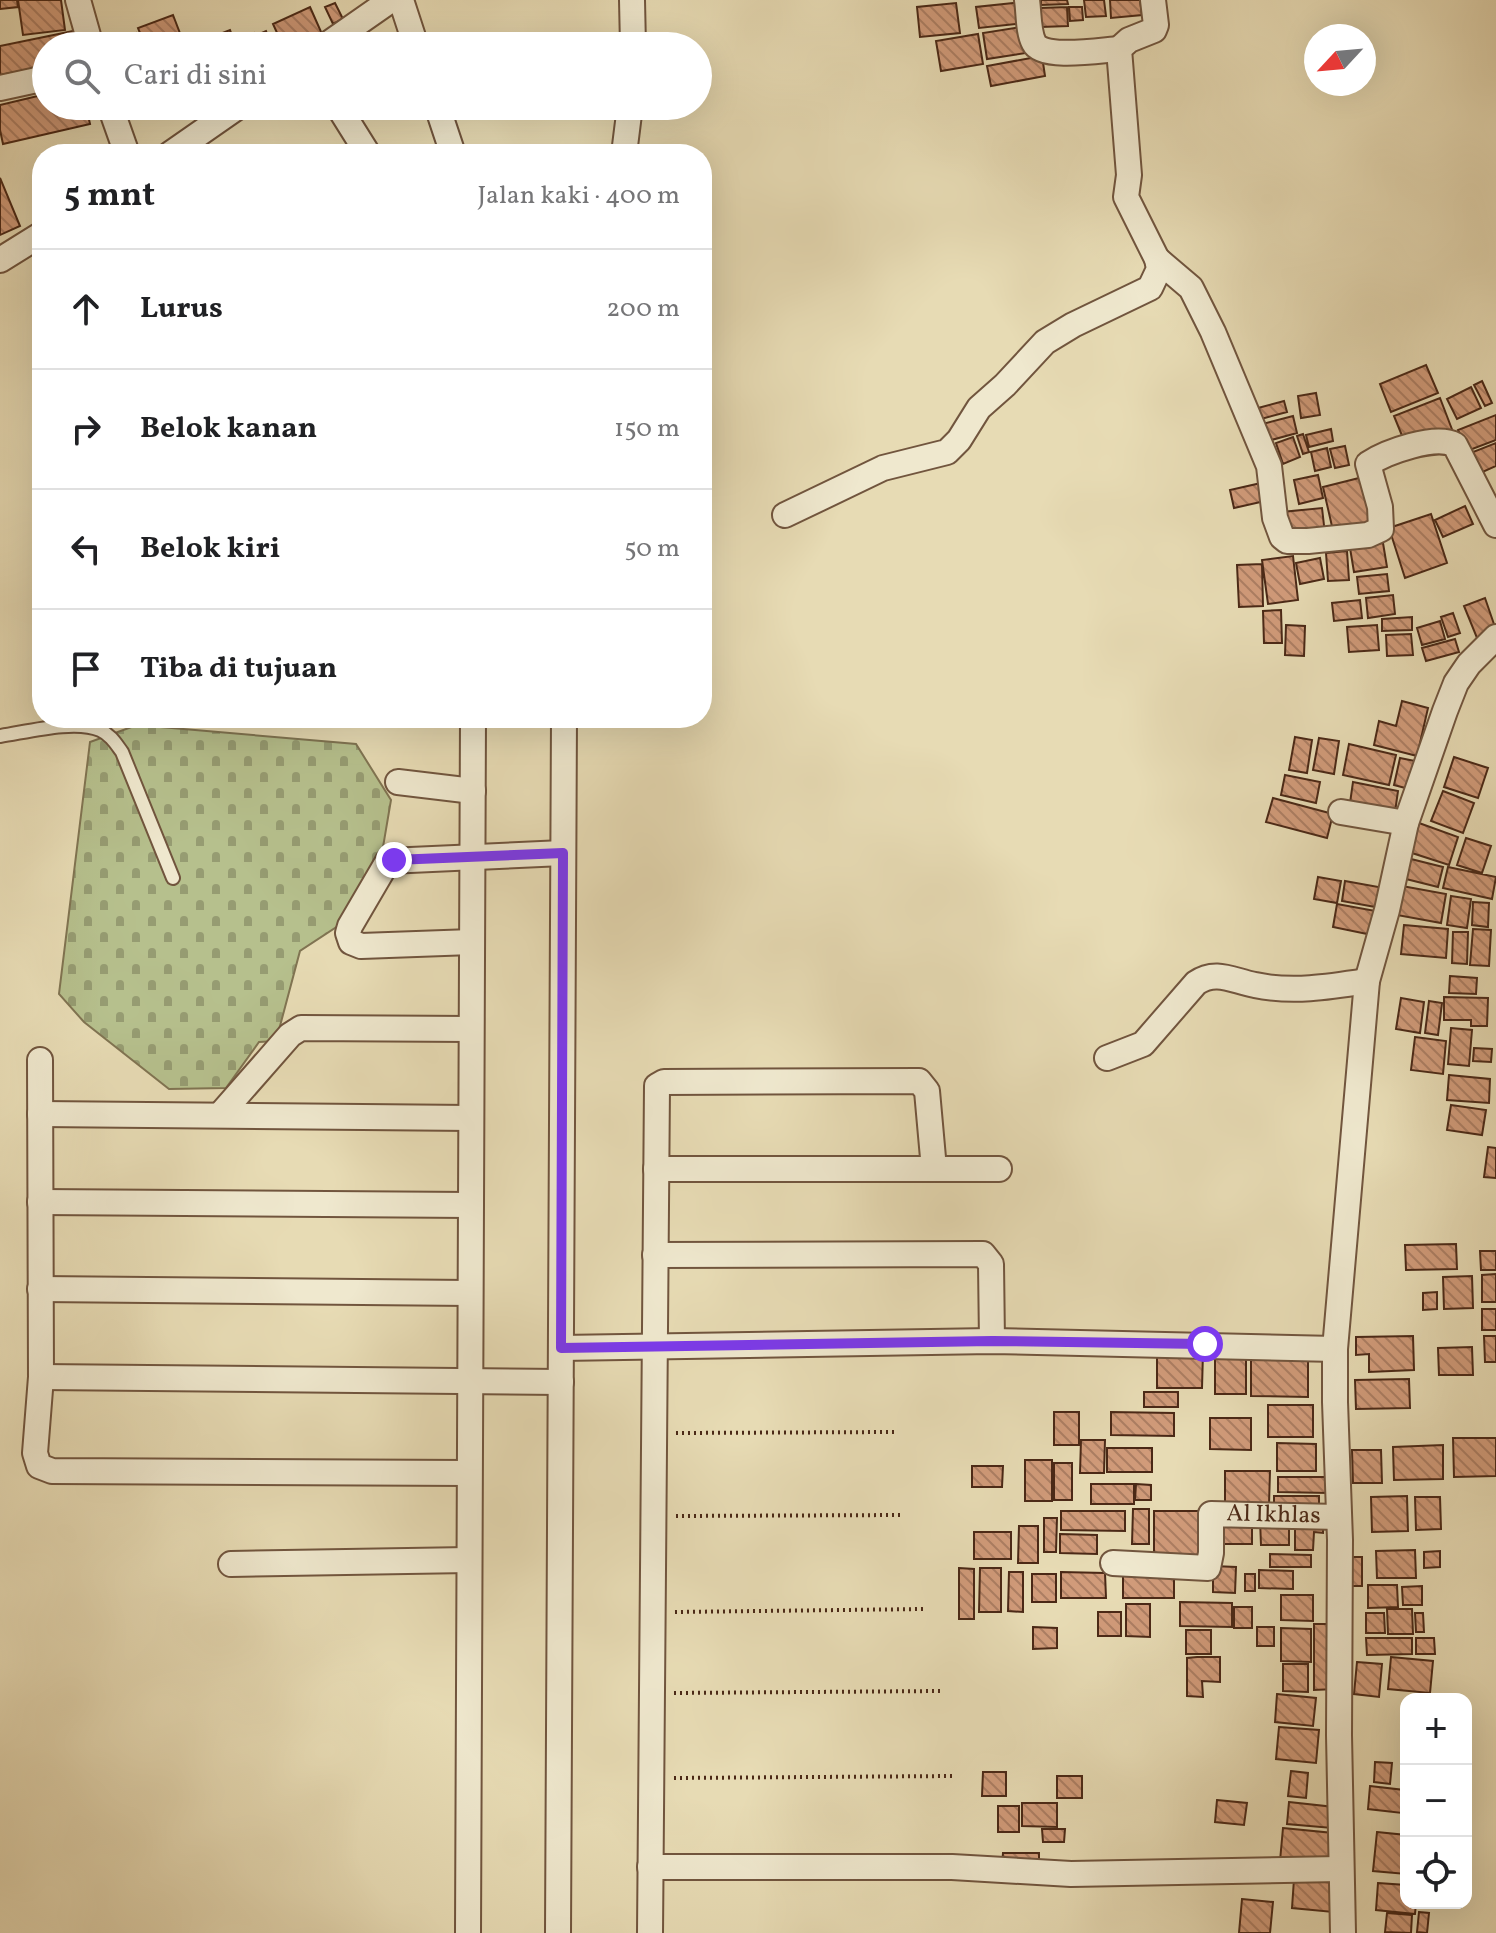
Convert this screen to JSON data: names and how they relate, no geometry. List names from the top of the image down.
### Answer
{
  "streets": {
    "street": ["Al Ikhlas"]
  },
  "north": "bottom left",
  "page": {
    "search": "Cari di sini",
    "heading": ["5 mnt", "Jalan kaki · 400 m"],
    "list": [
      ["Lurus", "200 m"],
      ["Belok kanan", "150 m"],
      ["Belok kiri", "50 m"],
      "Tiba di tujuan"
    ],
    "map_buttons": ["+", "−"]
  }
}
